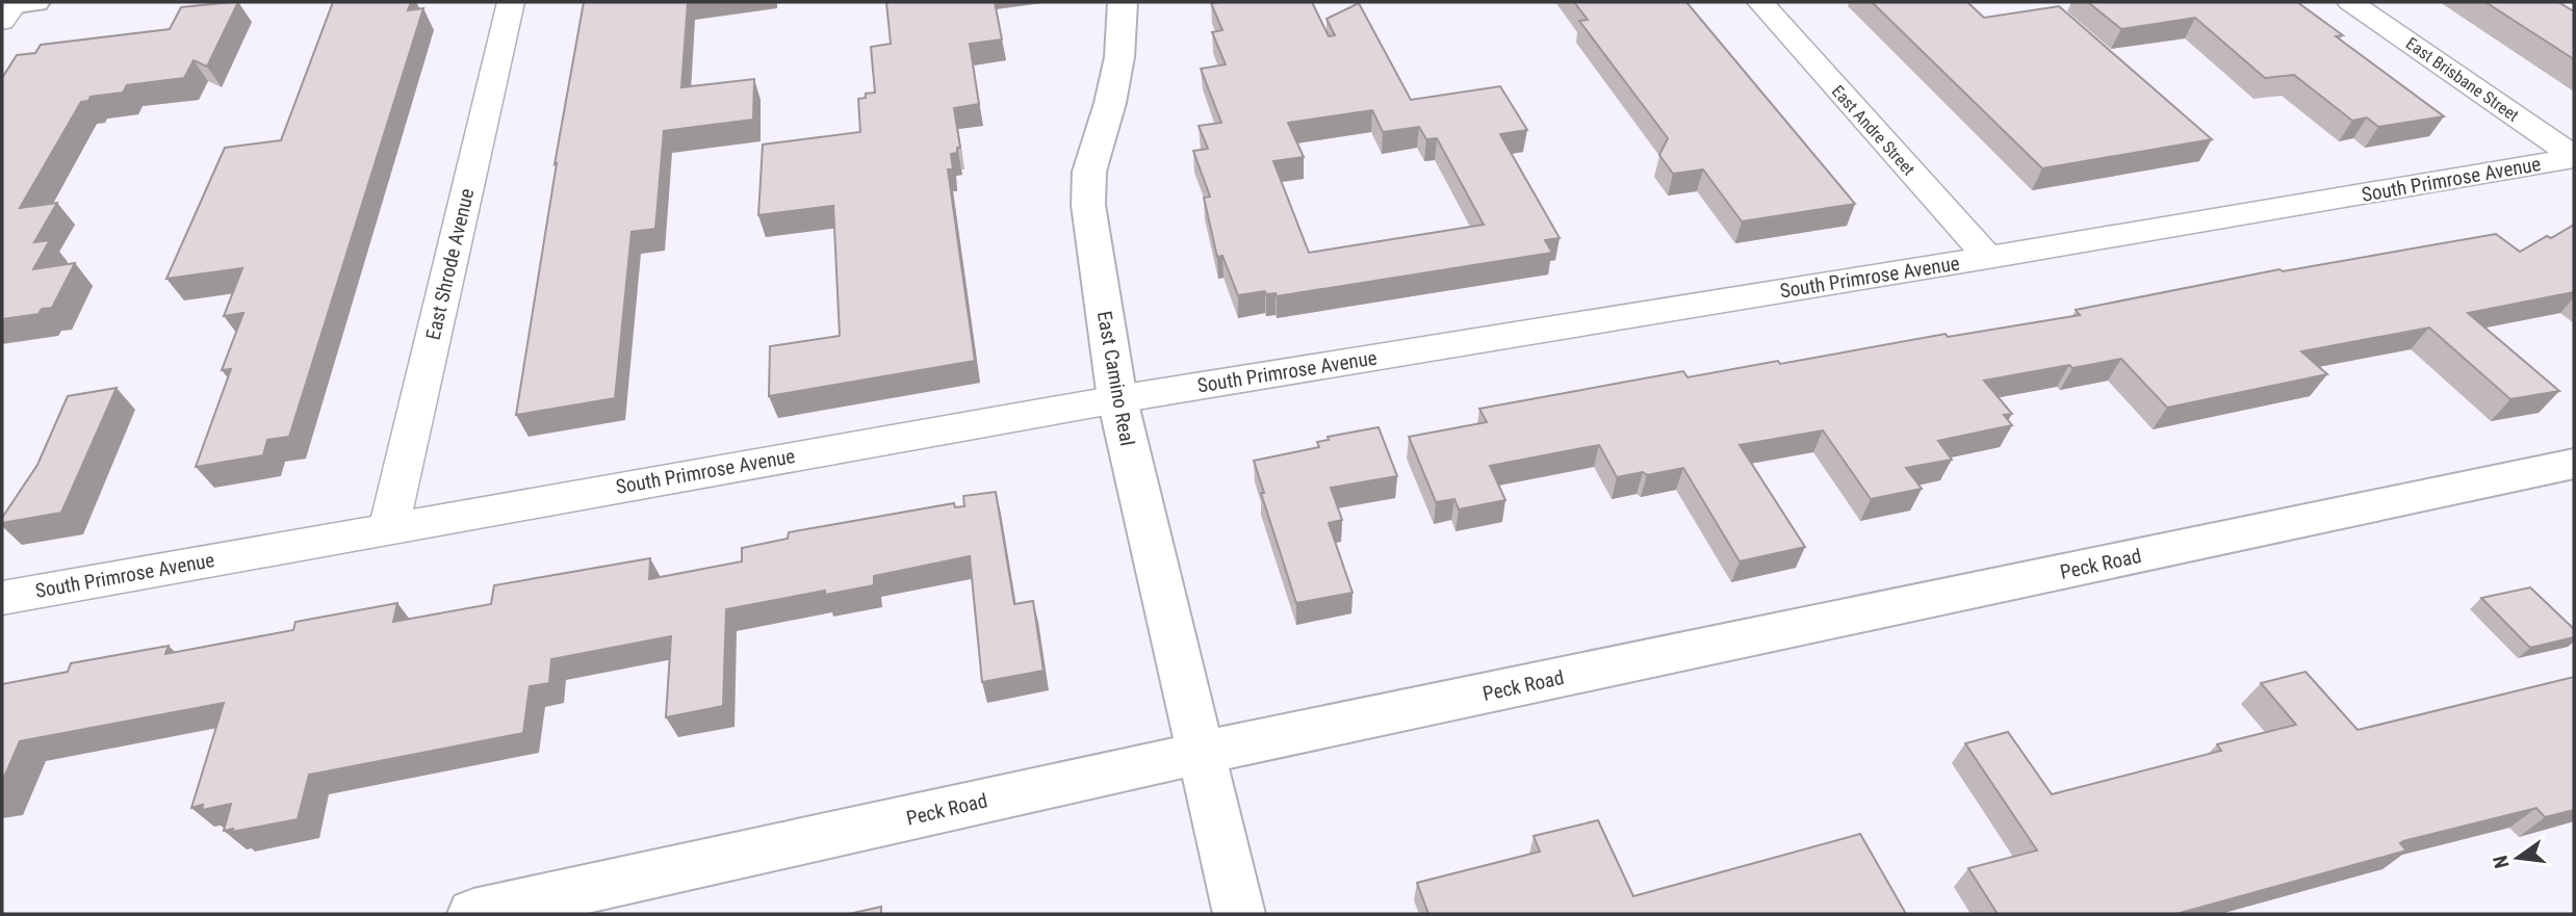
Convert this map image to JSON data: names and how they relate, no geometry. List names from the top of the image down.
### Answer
{
  "streets": {
    "street": [
      "East Brisbane Street",
      "East Andre Street",
      "South Primrose Avenue",
      "East Shrode Avenue",
      "East Camino Real",
      "Peck Road"
    ]
  },
  "crossings": [
    ["East Brisbane Street", "South Primrose Avenue"],
    ["East Andre Street", "South Primrose Avenue"],
    ["South Primrose Avenue", "East Shrode Avenue"],
    ["South Primrose Avenue", "East Camino Real"],
    ["East Camino Real", "Peck Road"]
  ],
  "north": "left"
}
